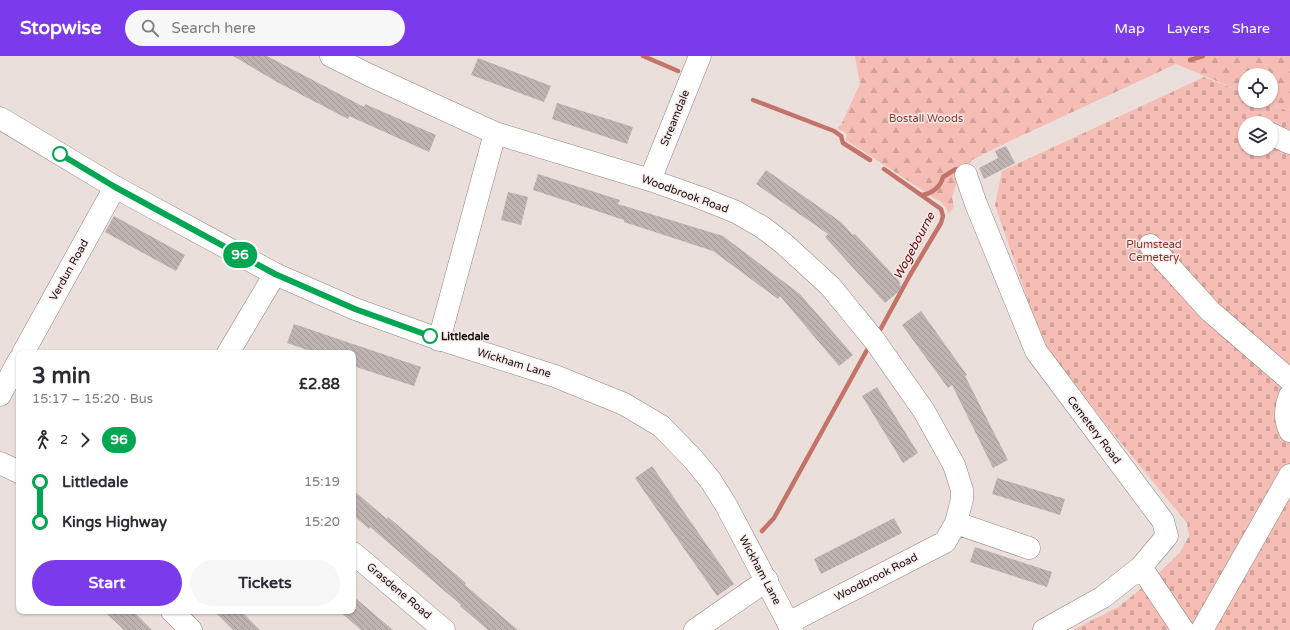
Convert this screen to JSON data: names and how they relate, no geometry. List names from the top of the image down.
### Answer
{
  "streets": {
    "street": [
      "Streamdale",
      "Woodbrook Road",
      "Verdun Road",
      "Wickham Lane",
      "Cemetery Road",
      "Grasdene Road"
    ]
  },
  "crossings": [
    ["Streamdale", "Woodbrook Road"],
    ["Woodbrook Road", "Wickham Lane"],
    ["Verdun Road", "Wickham Lane"]
  ],
  "water": ["Wogebourne"],
  "parks": ["Bostall Woods", "Plumstead Cemetery"],
  "places": ["Littledale"],
  "lines": ["bus line 96"],
  "page": {
    "header": "Stopwise",
    "search": "Search here",
    "nav": ["Map", "Layers", "Share"],
    "on_map": "96",
    "heading": ["3 min", "15:17 – 15:20 · Bus", "£2.88"],
    "legs": ["2", "96"],
    "list": [
      {
        "name": "Littledale",
        "value": "15:19"
      },
      {
        "name": "Kings Highway",
        "value": "15:20"
      }
    ],
    "buttons": ["Start", "Tickets"]
  }
}
